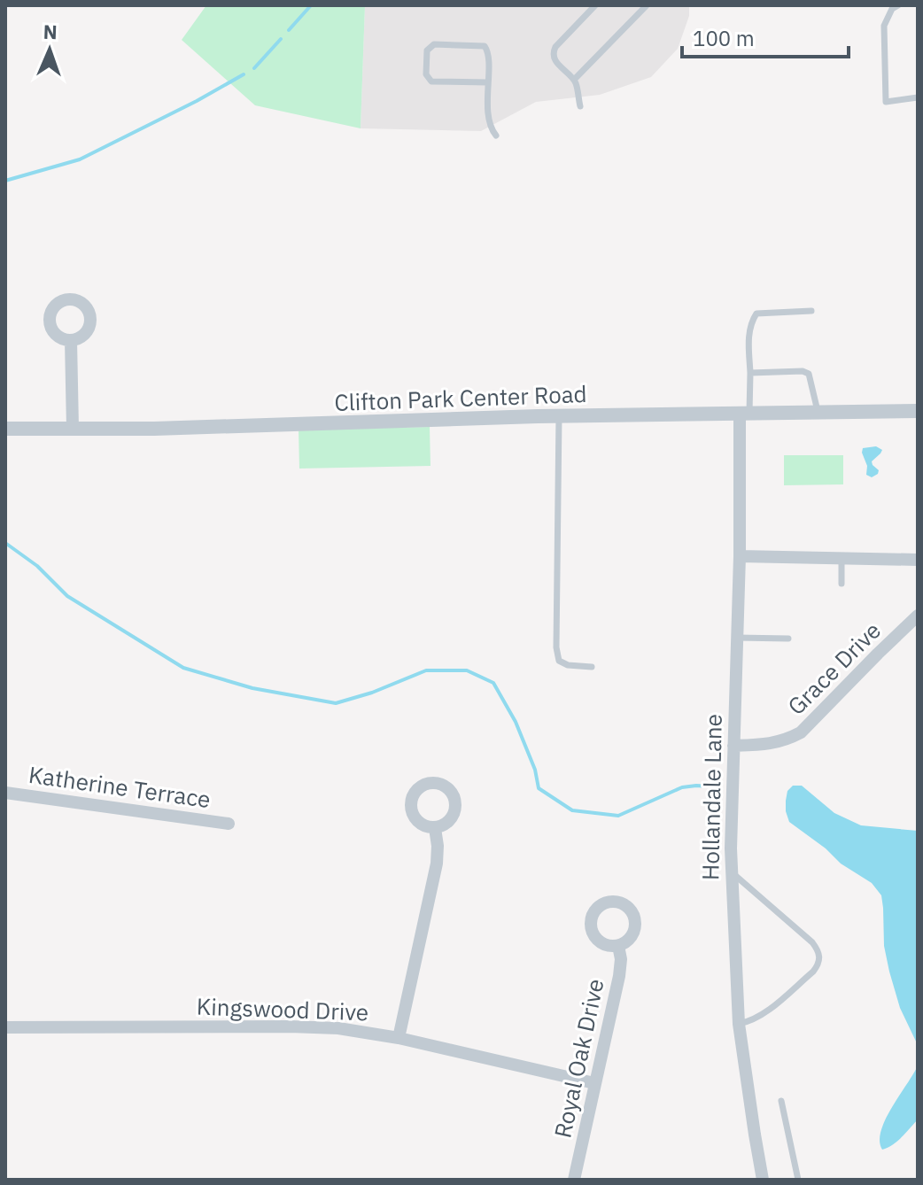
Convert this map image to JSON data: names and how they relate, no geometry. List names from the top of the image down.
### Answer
{
  "streets": {
    "street": [
      "Clifton Park Center Road",
      "Grace Drive",
      "Katherine Terrace",
      "Hollandale Lane",
      "Kingswood Drive",
      "Royal Oak Drive"
    ]
  },
  "crossings": [
    ["Clifton Park Center Road", "Hollandale Lane"],
    ["Grace Drive", "Hollandale Lane"],
    ["Kingswood Drive", "Royal Oak Drive"]
  ],
  "scale_bar": "100 m",
  "north": "top"
}
